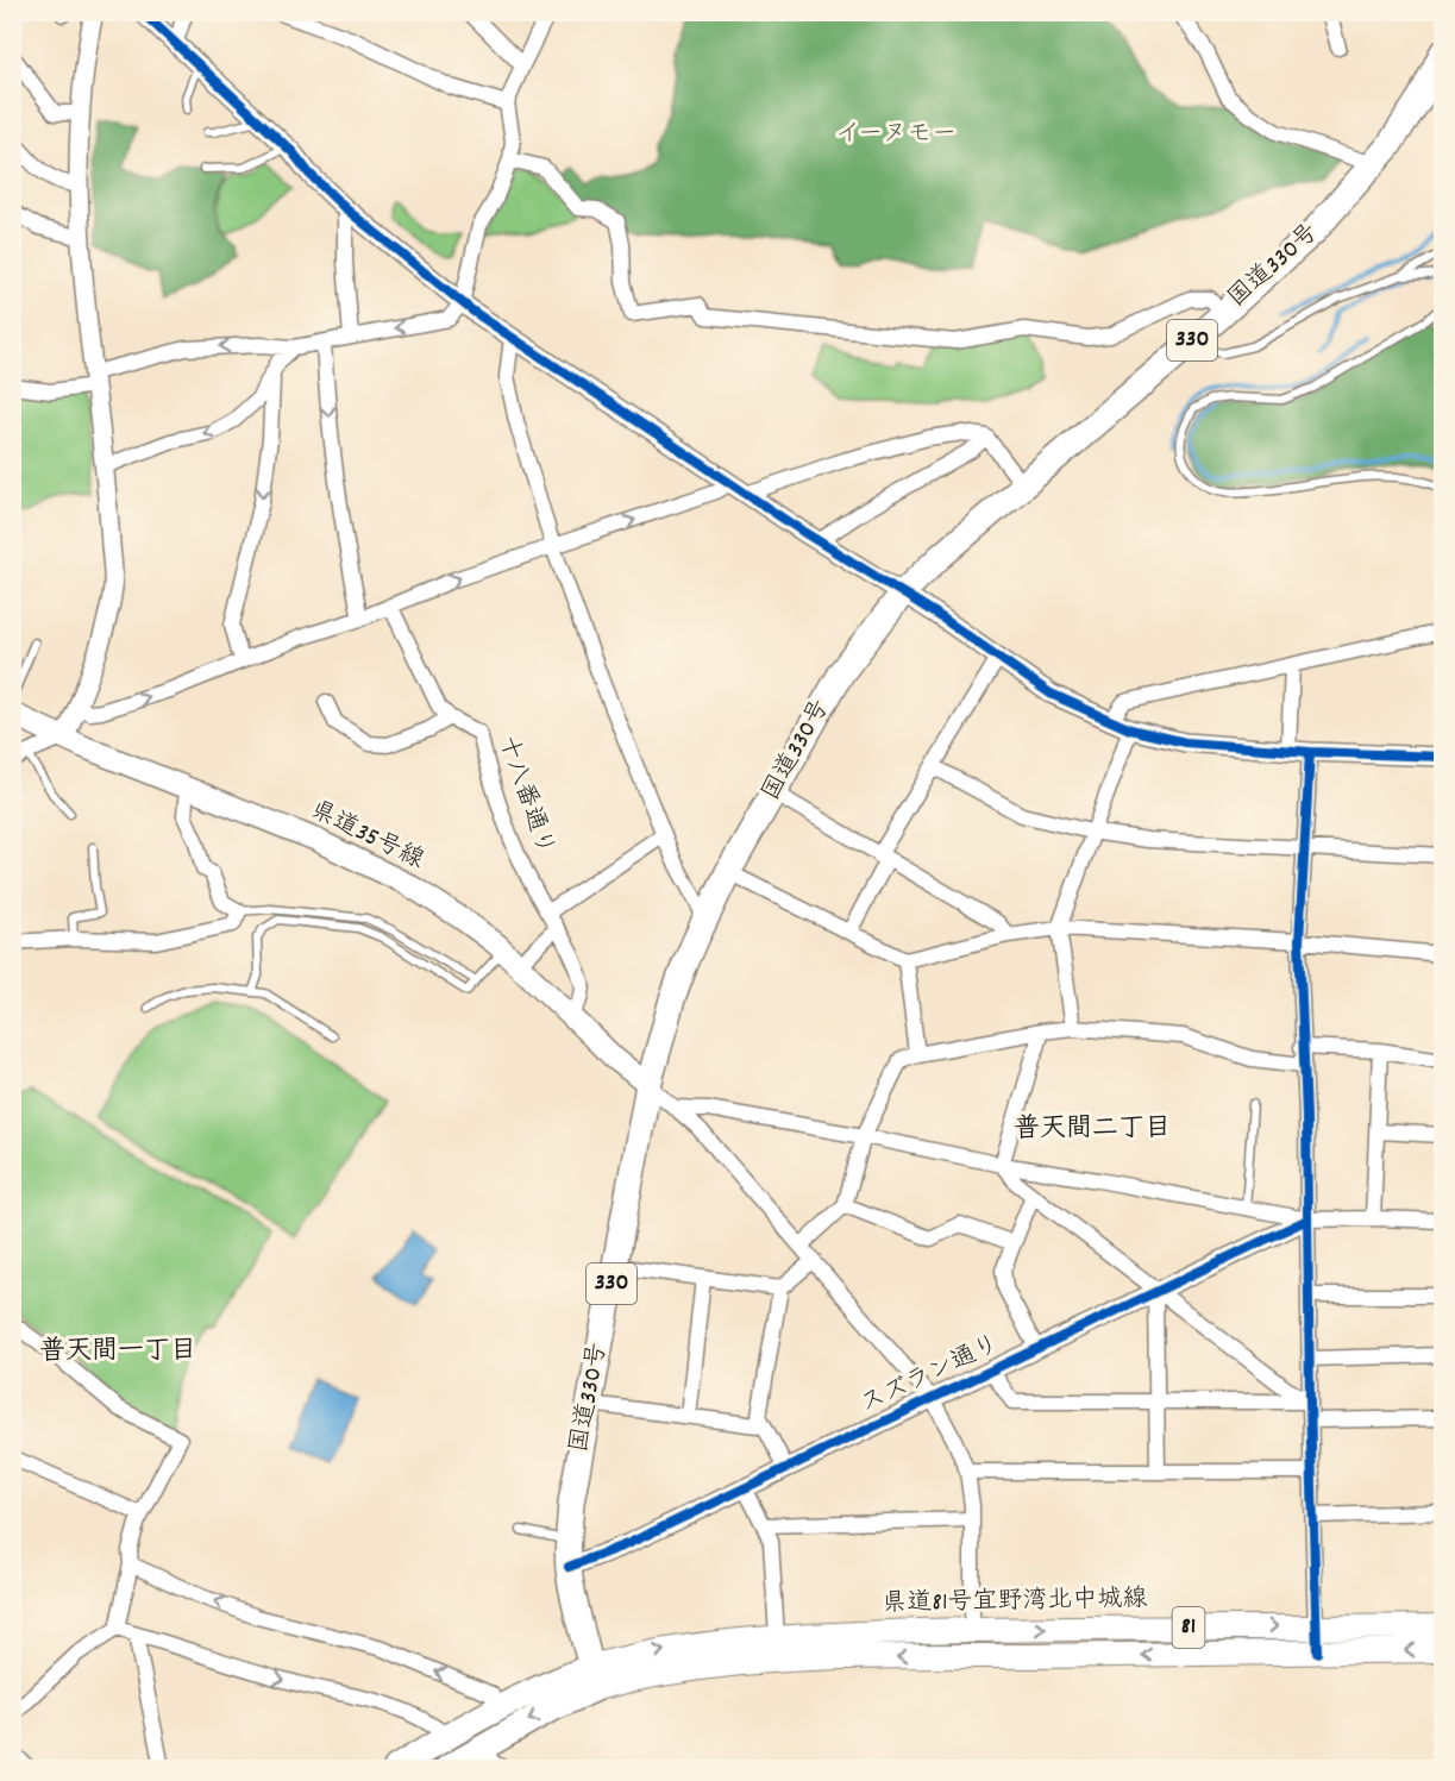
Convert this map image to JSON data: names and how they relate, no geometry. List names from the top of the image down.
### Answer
{
  "streets": {
    "highway": ["国道330号", "330"],
    "main road": ["県道35号線", "県道81号宜野湾北中城線", "81"],
    "street": ["十八番通り", "スズラン通り"]
  },
  "crossings": [
    ["国道330号", "県道35号線"],
    ["国道330号", "スズラン通り"],
    ["国道330号", "県道81号宜野湾北中城線"],
    ["国道330号", "81"],
    ["十八番通り", "県道35号線"],
    ["県道81号宜野湾北中城線", "81"]
  ],
  "districts": ["普天間二丁目", "普天間一丁目"],
  "parks": ["イーヌモー"]
}
